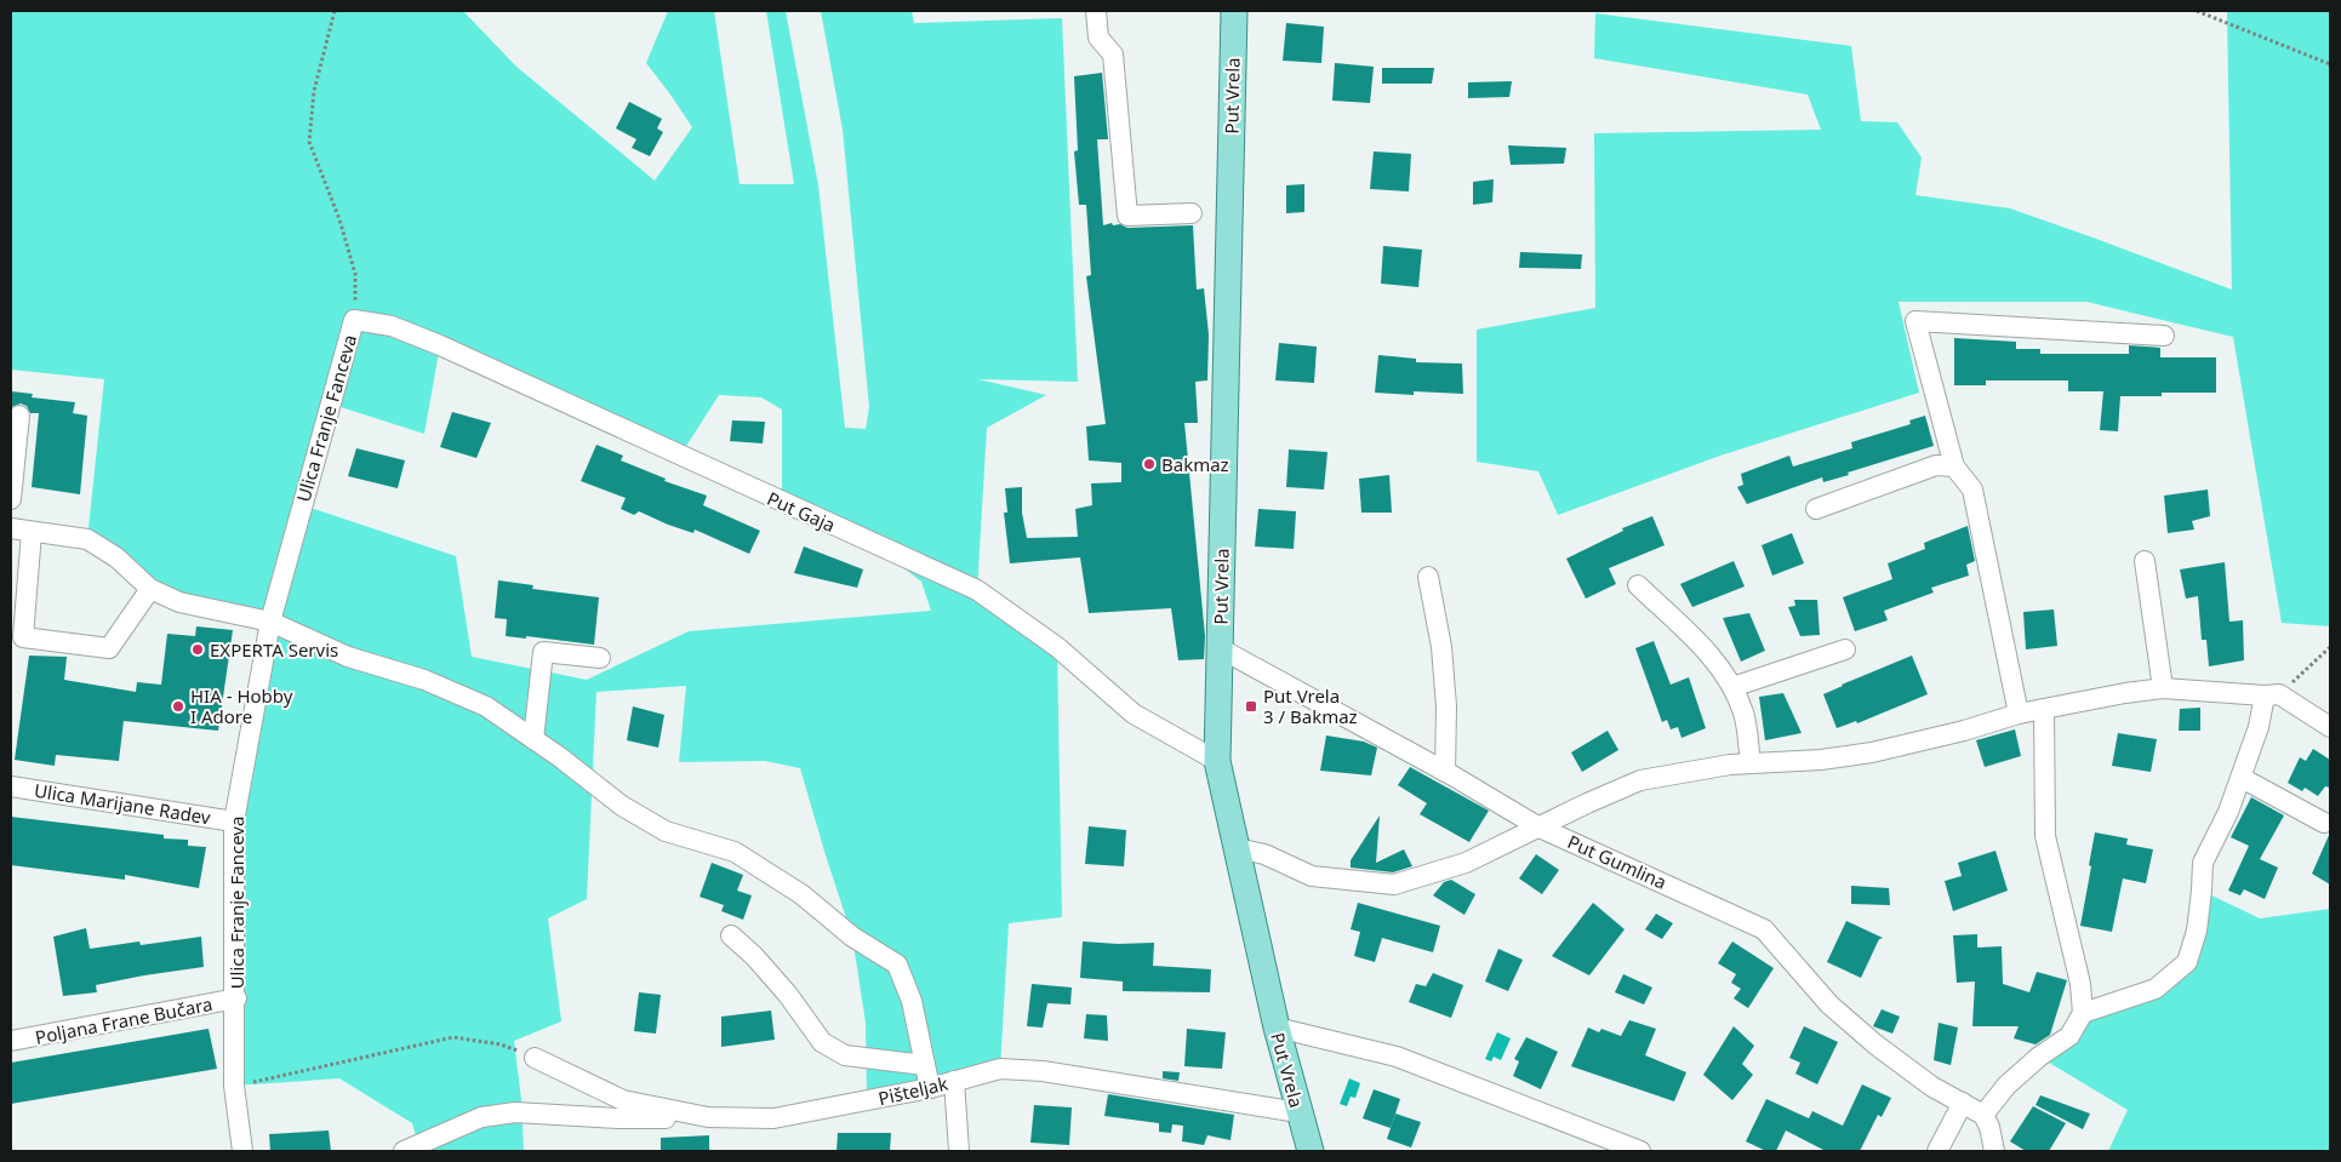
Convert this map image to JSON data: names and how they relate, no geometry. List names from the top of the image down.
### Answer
{
  "streets": {
    "main road": ["Put Vrela"],
    "street": [
      "Ulica Franje Fanceva",
      "Put Gaja",
      "Ulica Marijane Radev",
      "Put Gumlina",
      "Poljana Frane Bučara",
      "Pišteljak"
    ]
  },
  "crossings": [
    ["Put Vrela", "Put Gaja"],
    ["Put Vrela", "Put Gumlina"],
    ["Put Vrela", "Pišteljak"],
    ["Ulica Franje Fanceva", "Put Gaja"],
    ["Ulica Franje Fanceva", "Ulica Marijane Radev"],
    ["Ulica Franje Fanceva", "Poljana Frane Bučara"]
  ],
  "places": {
    "other": ["Bakmaz", "EXPERTA Servis", "HIA - Hobby I Adore"],
    "transit": ["Put Vrela 3 / Bakmaz"]
  }
}
